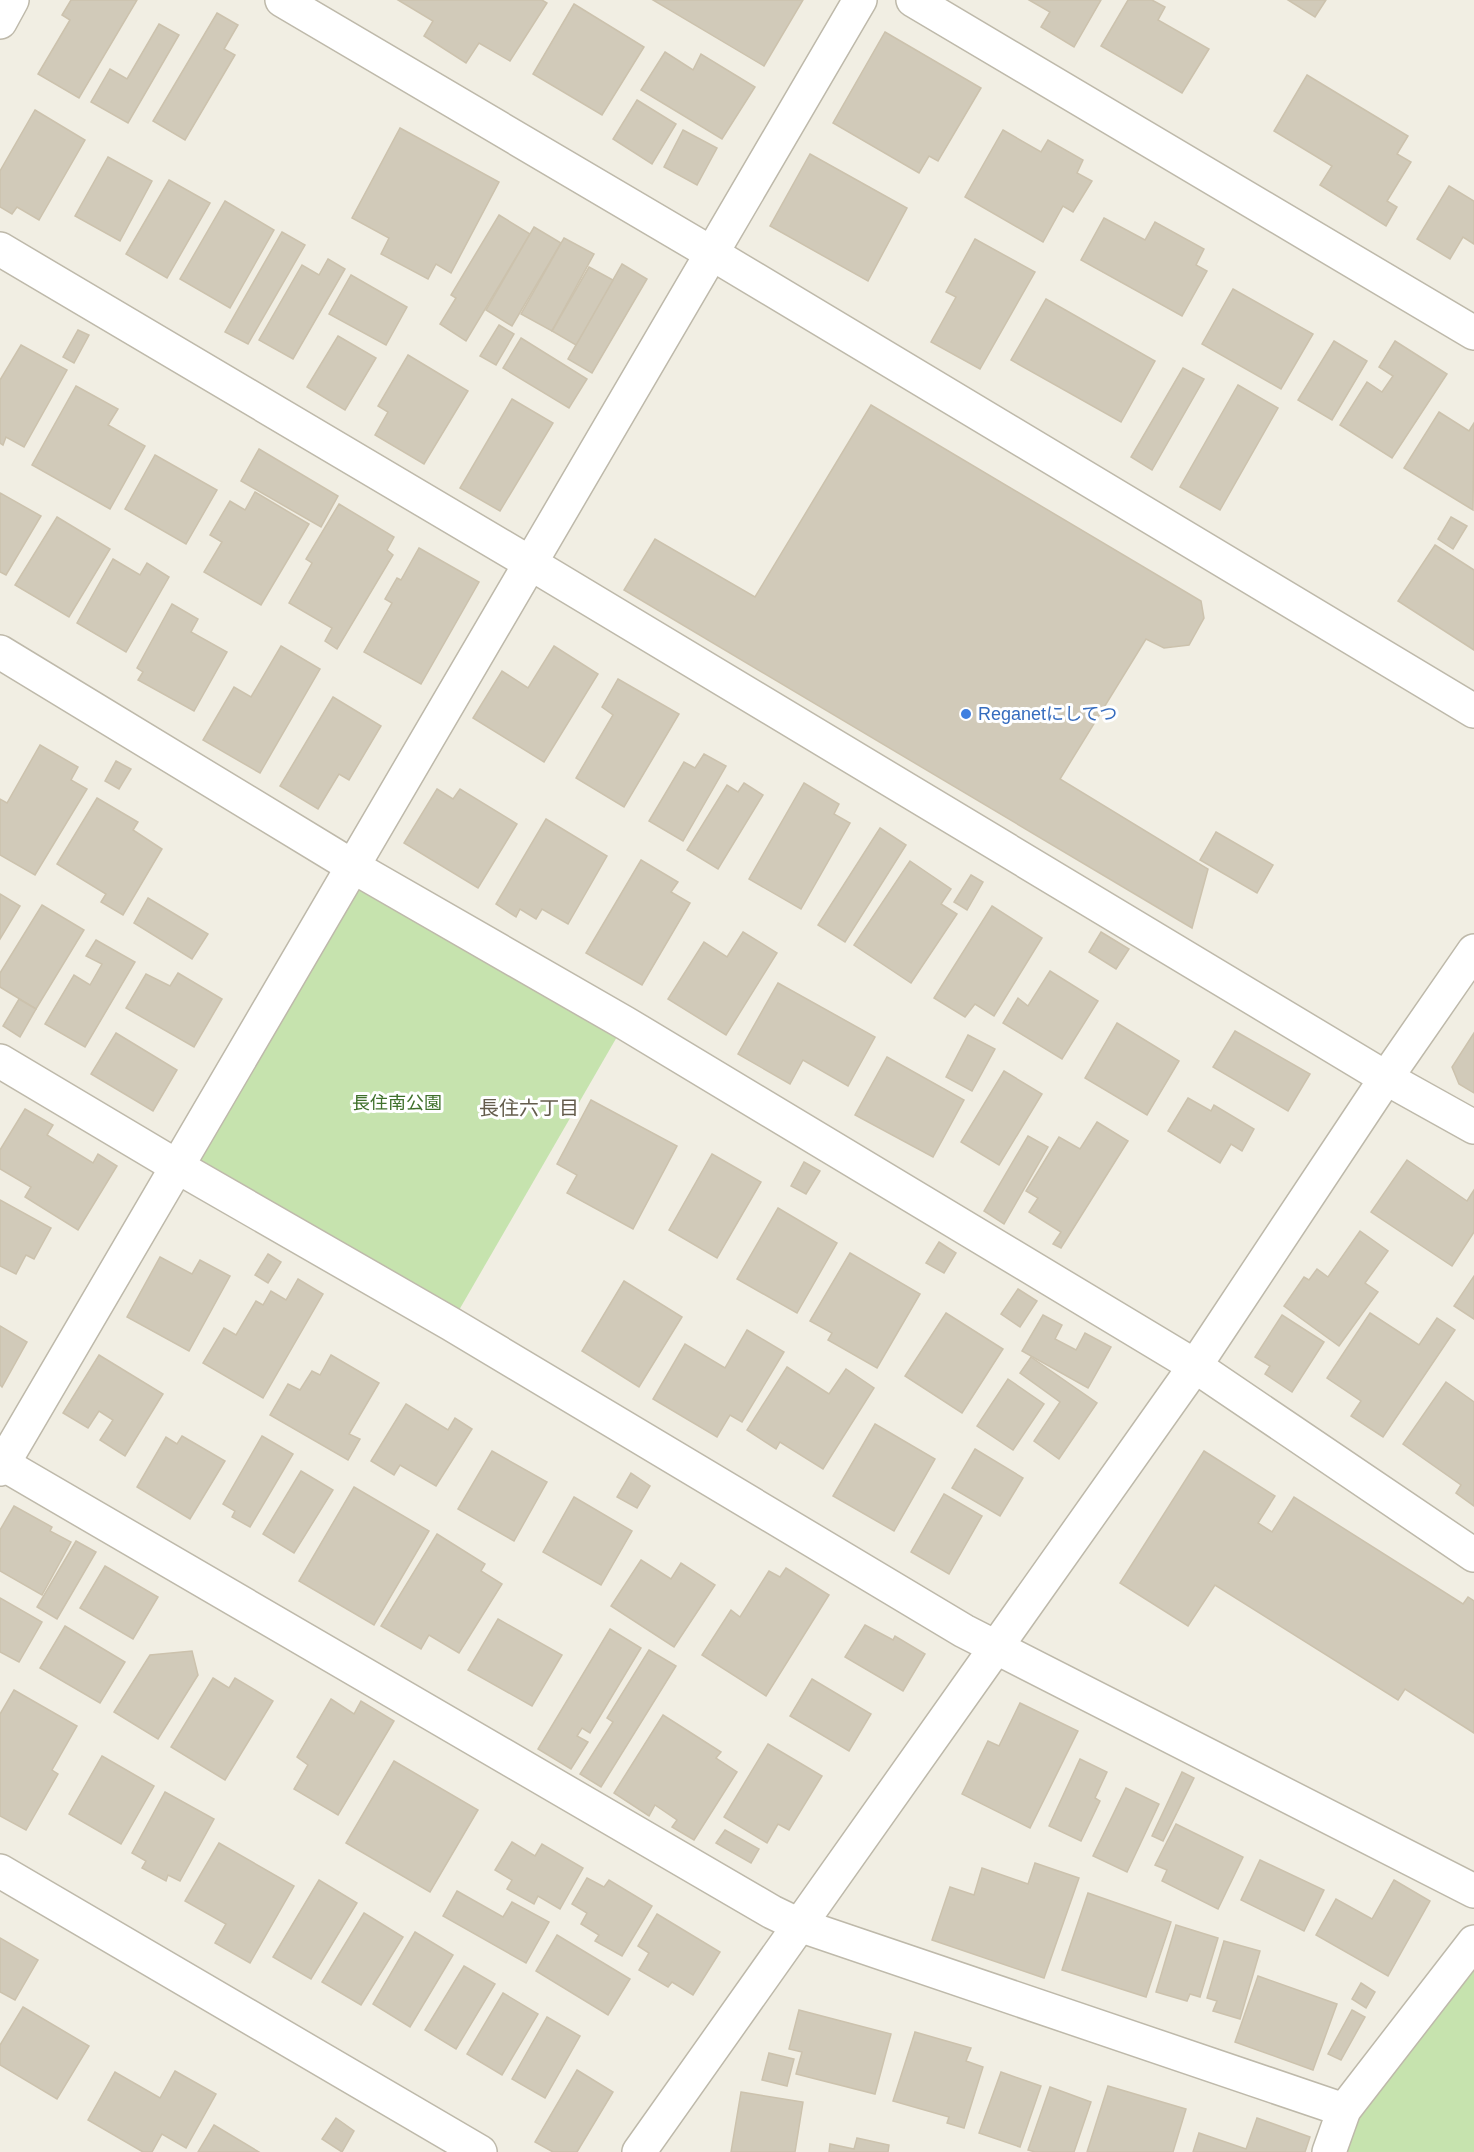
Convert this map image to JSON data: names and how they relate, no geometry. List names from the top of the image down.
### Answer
{
  "districts": ["長住六丁目"],
  "parks": ["長住南公園"],
  "places": ["Reganetにしてつ"]
}
